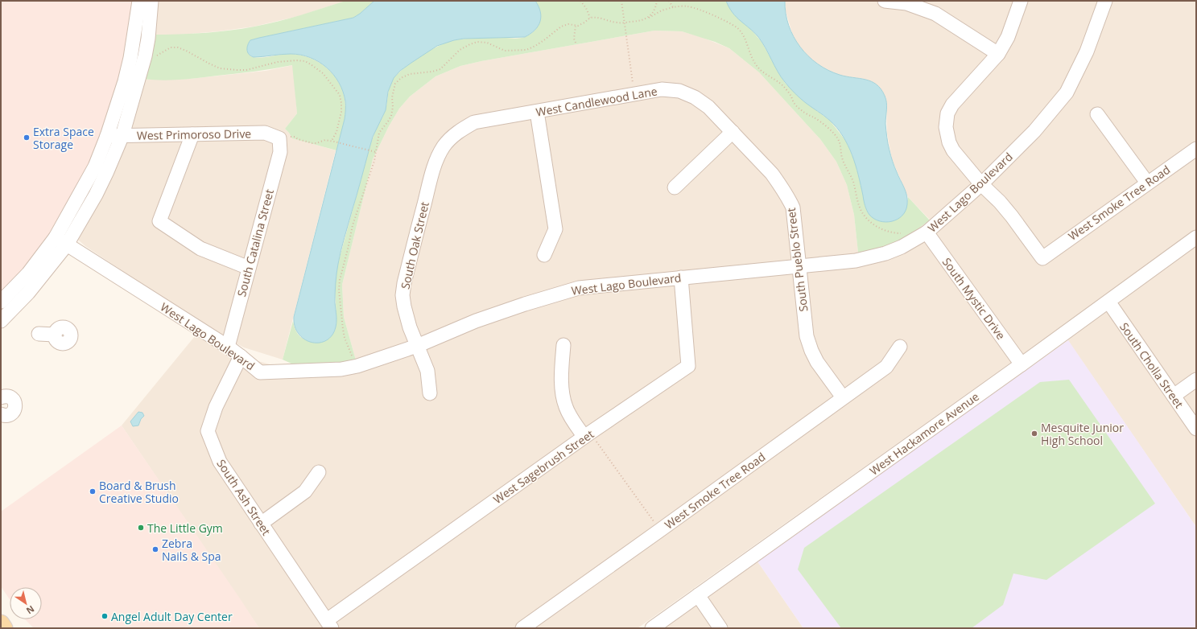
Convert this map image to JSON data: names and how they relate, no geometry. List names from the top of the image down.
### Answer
{
  "streets": {
    "street": [
      "West Candlewood Lane",
      "West Primoroso Drive",
      "West Lago Boulevard",
      "West Smoke Tree Road",
      "South Catalina Street",
      "South Oak Street",
      "South Pueblo Street",
      "South Mystic Drive",
      "South Cholla Street",
      "West Hackamore Avenue",
      "West Sagebrush Street",
      "South Ash Street"
    ]
  },
  "crossings": [
    ["West Candlewood Lane", "South Oak Street"],
    ["West Candlewood Lane", "South Pueblo Street"],
    ["West Primoroso Drive", "South Catalina Street"],
    ["West Lago Boulevard", "West Smoke Tree Road"],
    ["West Lago Boulevard", "South Catalina Street"],
    ["West Lago Boulevard", "South Oak Street"],
    ["West Lago Boulevard", "South Pueblo Street"],
    ["West Lago Boulevard", "South Mystic Drive"],
    ["West Lago Boulevard", "West Sagebrush Street"],
    ["West Lago Boulevard", "South Ash Street"],
    ["West Smoke Tree Road", "South Pueblo Street"],
    ["South Mystic Drive", "West Hackamore Avenue"],
    ["South Cholla Street", "West Hackamore Avenue"],
    ["West Sagebrush Street", "South Ash Street"]
  ],
  "places": [
    "Extra Space Storage",
    "Mesquite Junior High School",
    "Board & Brush Creative Studio",
    "The Little Gym",
    "Zebra Nails & Spa",
    "Angel Adult Day Center"
  ],
  "north": "bottom right"
}
